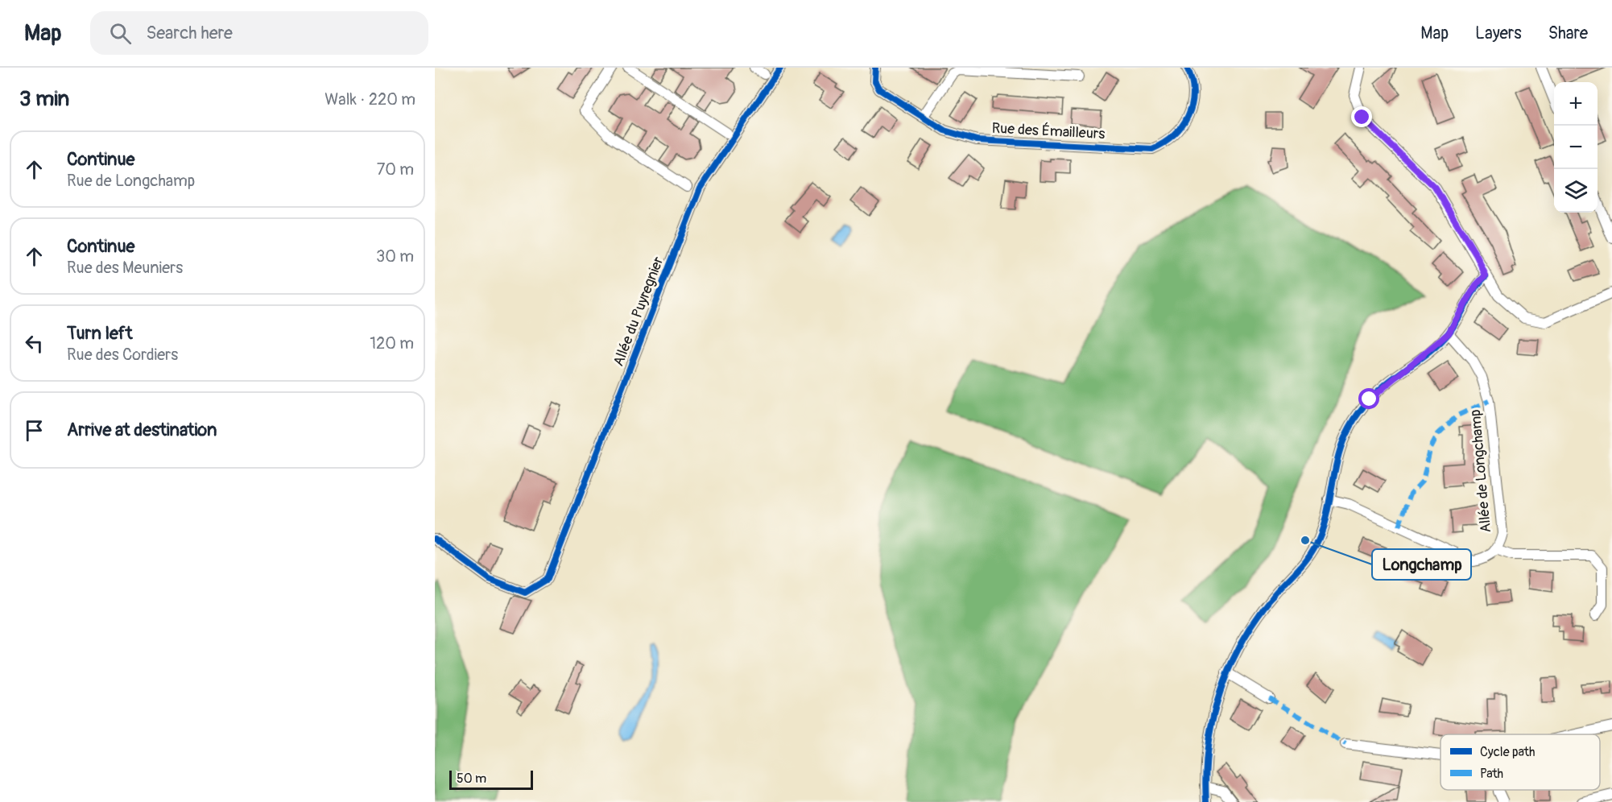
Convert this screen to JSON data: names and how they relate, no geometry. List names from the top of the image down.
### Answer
{
  "streets": {
    "street": ["Rue des Émailleurs", "Allée du Puyregnier", "Allée de Longchamp"]
  },
  "places": ["Longchamp"],
  "legend": ["Cycle path", "Path"],
  "scale_bar": "50 m",
  "page": {
    "header": "Map",
    "search": "Search here",
    "nav": ["Map", "Layers", "Share"],
    "heading": ["3 min", "Walk · 220 m"],
    "map_buttons": ["+", "−"],
    "list": [
      ["Continue", "Rue de Longchamp", "70 m"],
      ["Continue", "Rue des Meuniers", "30 m"],
      ["Turn left", "Rue des Cordiers", "120 m"],
      "Arrive at destination"
    ],
    "scale": "50 m"
  }
}
